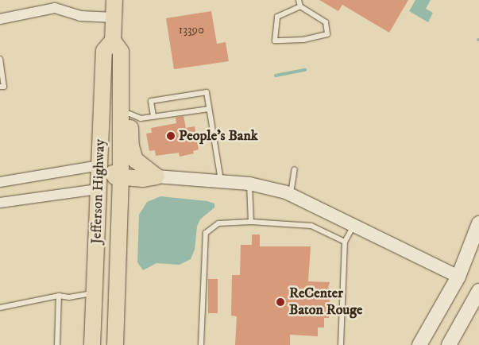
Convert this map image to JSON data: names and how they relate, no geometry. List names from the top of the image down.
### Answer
{
  "streets": {
    "main road": ["Jefferson Highway"]
  },
  "places": ["People's Bank", "ReCenter Baton Rouge"],
  "house_numbers": ["13390"]
}
